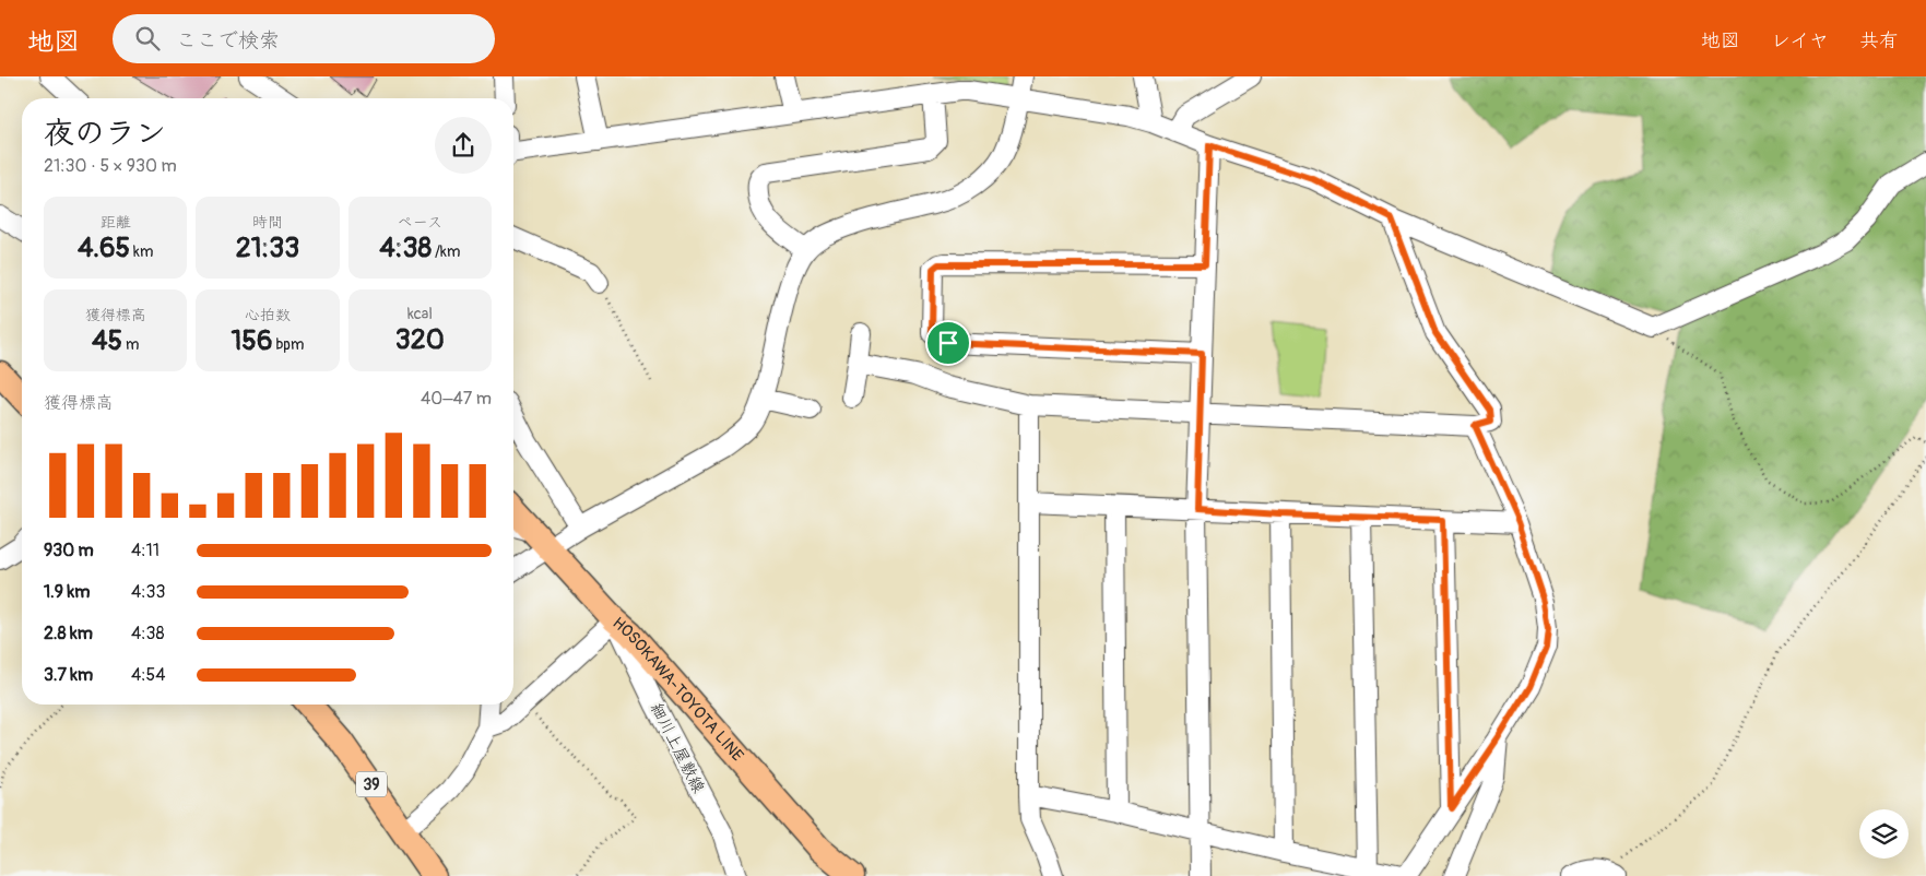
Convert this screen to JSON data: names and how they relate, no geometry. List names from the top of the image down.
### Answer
{
  "streets": {
    "main road": ["HOSOKAWA-TOYOTA LINE", "39"],
    "street": ["細川上屋敷線"]
  },
  "crossings": [
    ["HOSOKAWA-TOYOTA LINE", "細川上屋敷線"]
  ],
  "page": {
    "header": "地図",
    "search": "ここで検索",
    "nav": ["地図", "レイヤ", "共有"],
    "heading": ["夜のラン", "21:30 · 5 × 930 m"],
    "stats": [
      ["距離", "4.65 km"],
      ["時間", "21:33"],
      ["ペース", "4:38 /km"],
      ["獲得標高", "45 m"],
      ["心拍数", "156 bpm"],
      ["kcal", "320"]
    ],
    "chart": ["獲得標高", "40–47 m"],
    "list": [
      {
        "name": "930 m",
        "note": "4:11"
      },
      {
        "name": "1.9 km",
        "note": "4:33"
      },
      {
        "name": "2.8 km",
        "note": "4:38"
      },
      {
        "name": "3.7 km",
        "note": "4:54"
      }
    ]
  }
}
